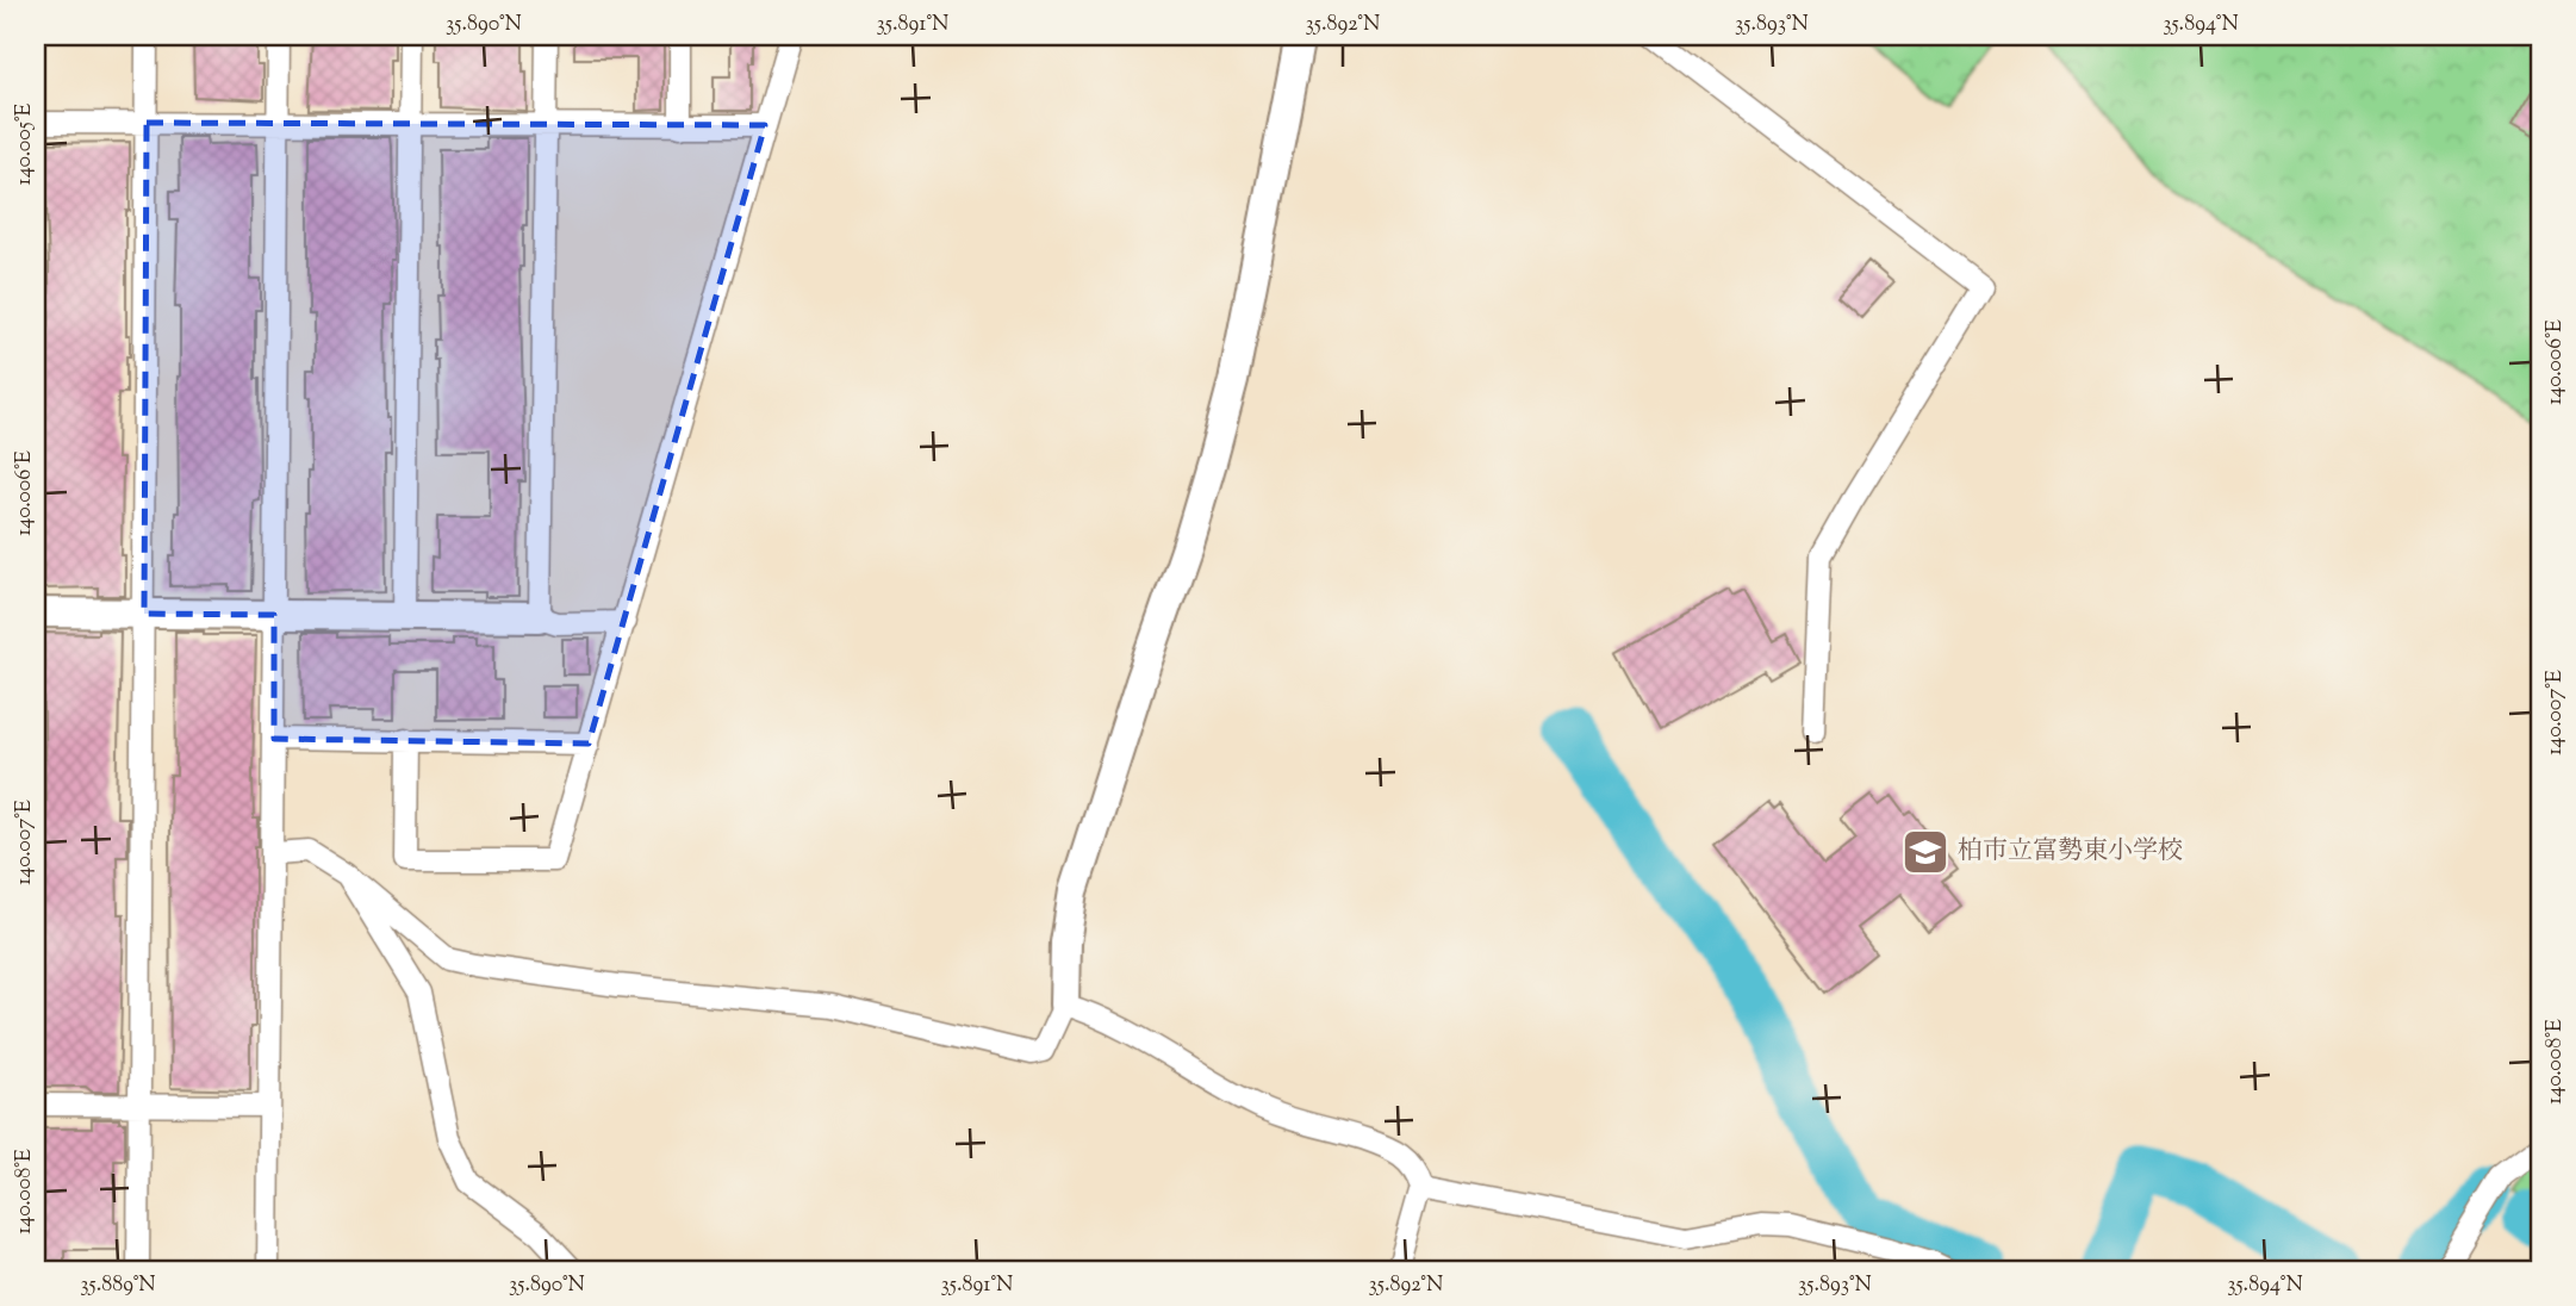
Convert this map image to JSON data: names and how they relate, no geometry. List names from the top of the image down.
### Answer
{
  "places": {
    "school or university": ["柏市立富勢東小学校"]
  },
  "coordinates": [
    "35.890°N",
    "35.891°N",
    "35.892°N",
    "35.893°N",
    "35.894°N",
    "140.005°E",
    "140.006°E",
    "140.007°E",
    "140.008°E",
    "35.889°N"
  ]
}
